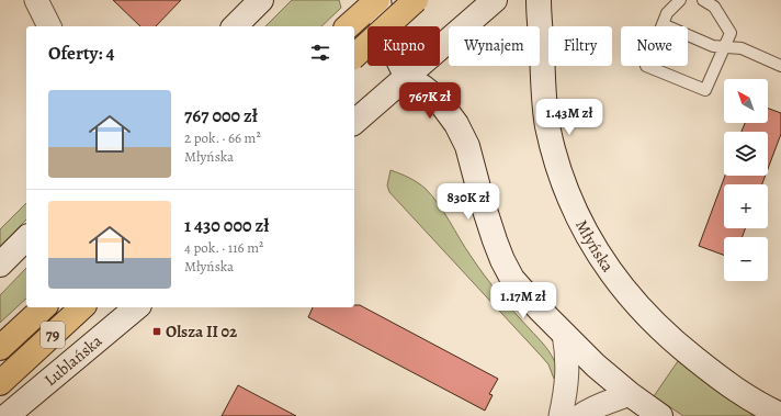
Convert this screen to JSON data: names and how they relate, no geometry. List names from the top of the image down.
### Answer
{
  "streets": {
    "main road": ["Młyńska", "79", "Lublańska"]
  },
  "places": {
    "transit": ["Olsza II 02"]
  },
  "north": "top left",
  "page": {
    "chip": [
      "Kupno",
      "Wynajem",
      "Filtry",
      "Nowe"
    ],
    "heading": "Oferty: 4",
    "map_buttons": ["+", "−"],
    "list": [
      {
        "name": "767 000 zł",
        "note": "2 pok. · 66 m² · Młyńska"
      },
      {
        "name": "1 430 000 zł",
        "note": "4 pok. · 116 m² · Młyńska"
      }
    ],
    "price": [
      "767K zł",
      "1.43M zł",
      "830K zł",
      "1.17M zł"
    ]
  }
}
